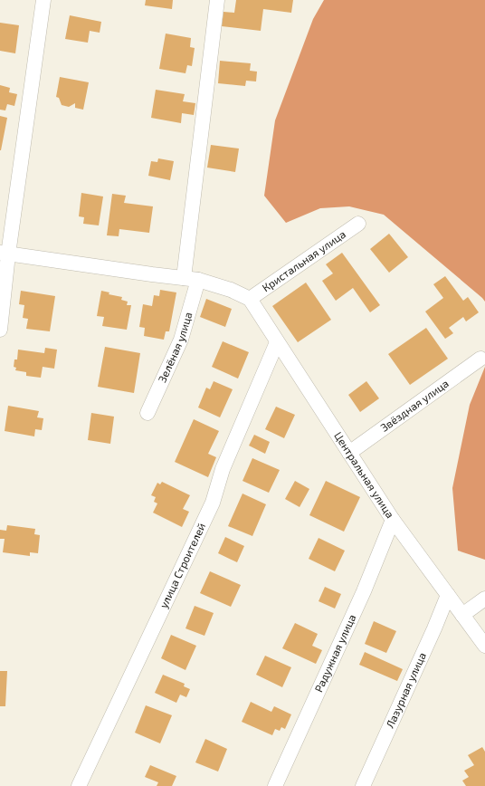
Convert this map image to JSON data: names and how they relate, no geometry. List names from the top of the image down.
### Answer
{
  "streets": {
    "street": [
      "Кристальная улица",
      "Зелёная улица",
      "Звёздная улица",
      "Центральная улица",
      "улица Строителей",
      "Радужная улица",
      "Лазурная улица"
    ]
  },
  "crossings": [
    ["Кристальная улица", "Центральная улица"],
    ["Звёздная улица", "Центральная улица"],
    ["Центральная улица", "улица Строителей"],
    ["Центральная улица", "Радужная улица"],
    ["Центральная улица", "Лазурная улица"]
  ]
}
